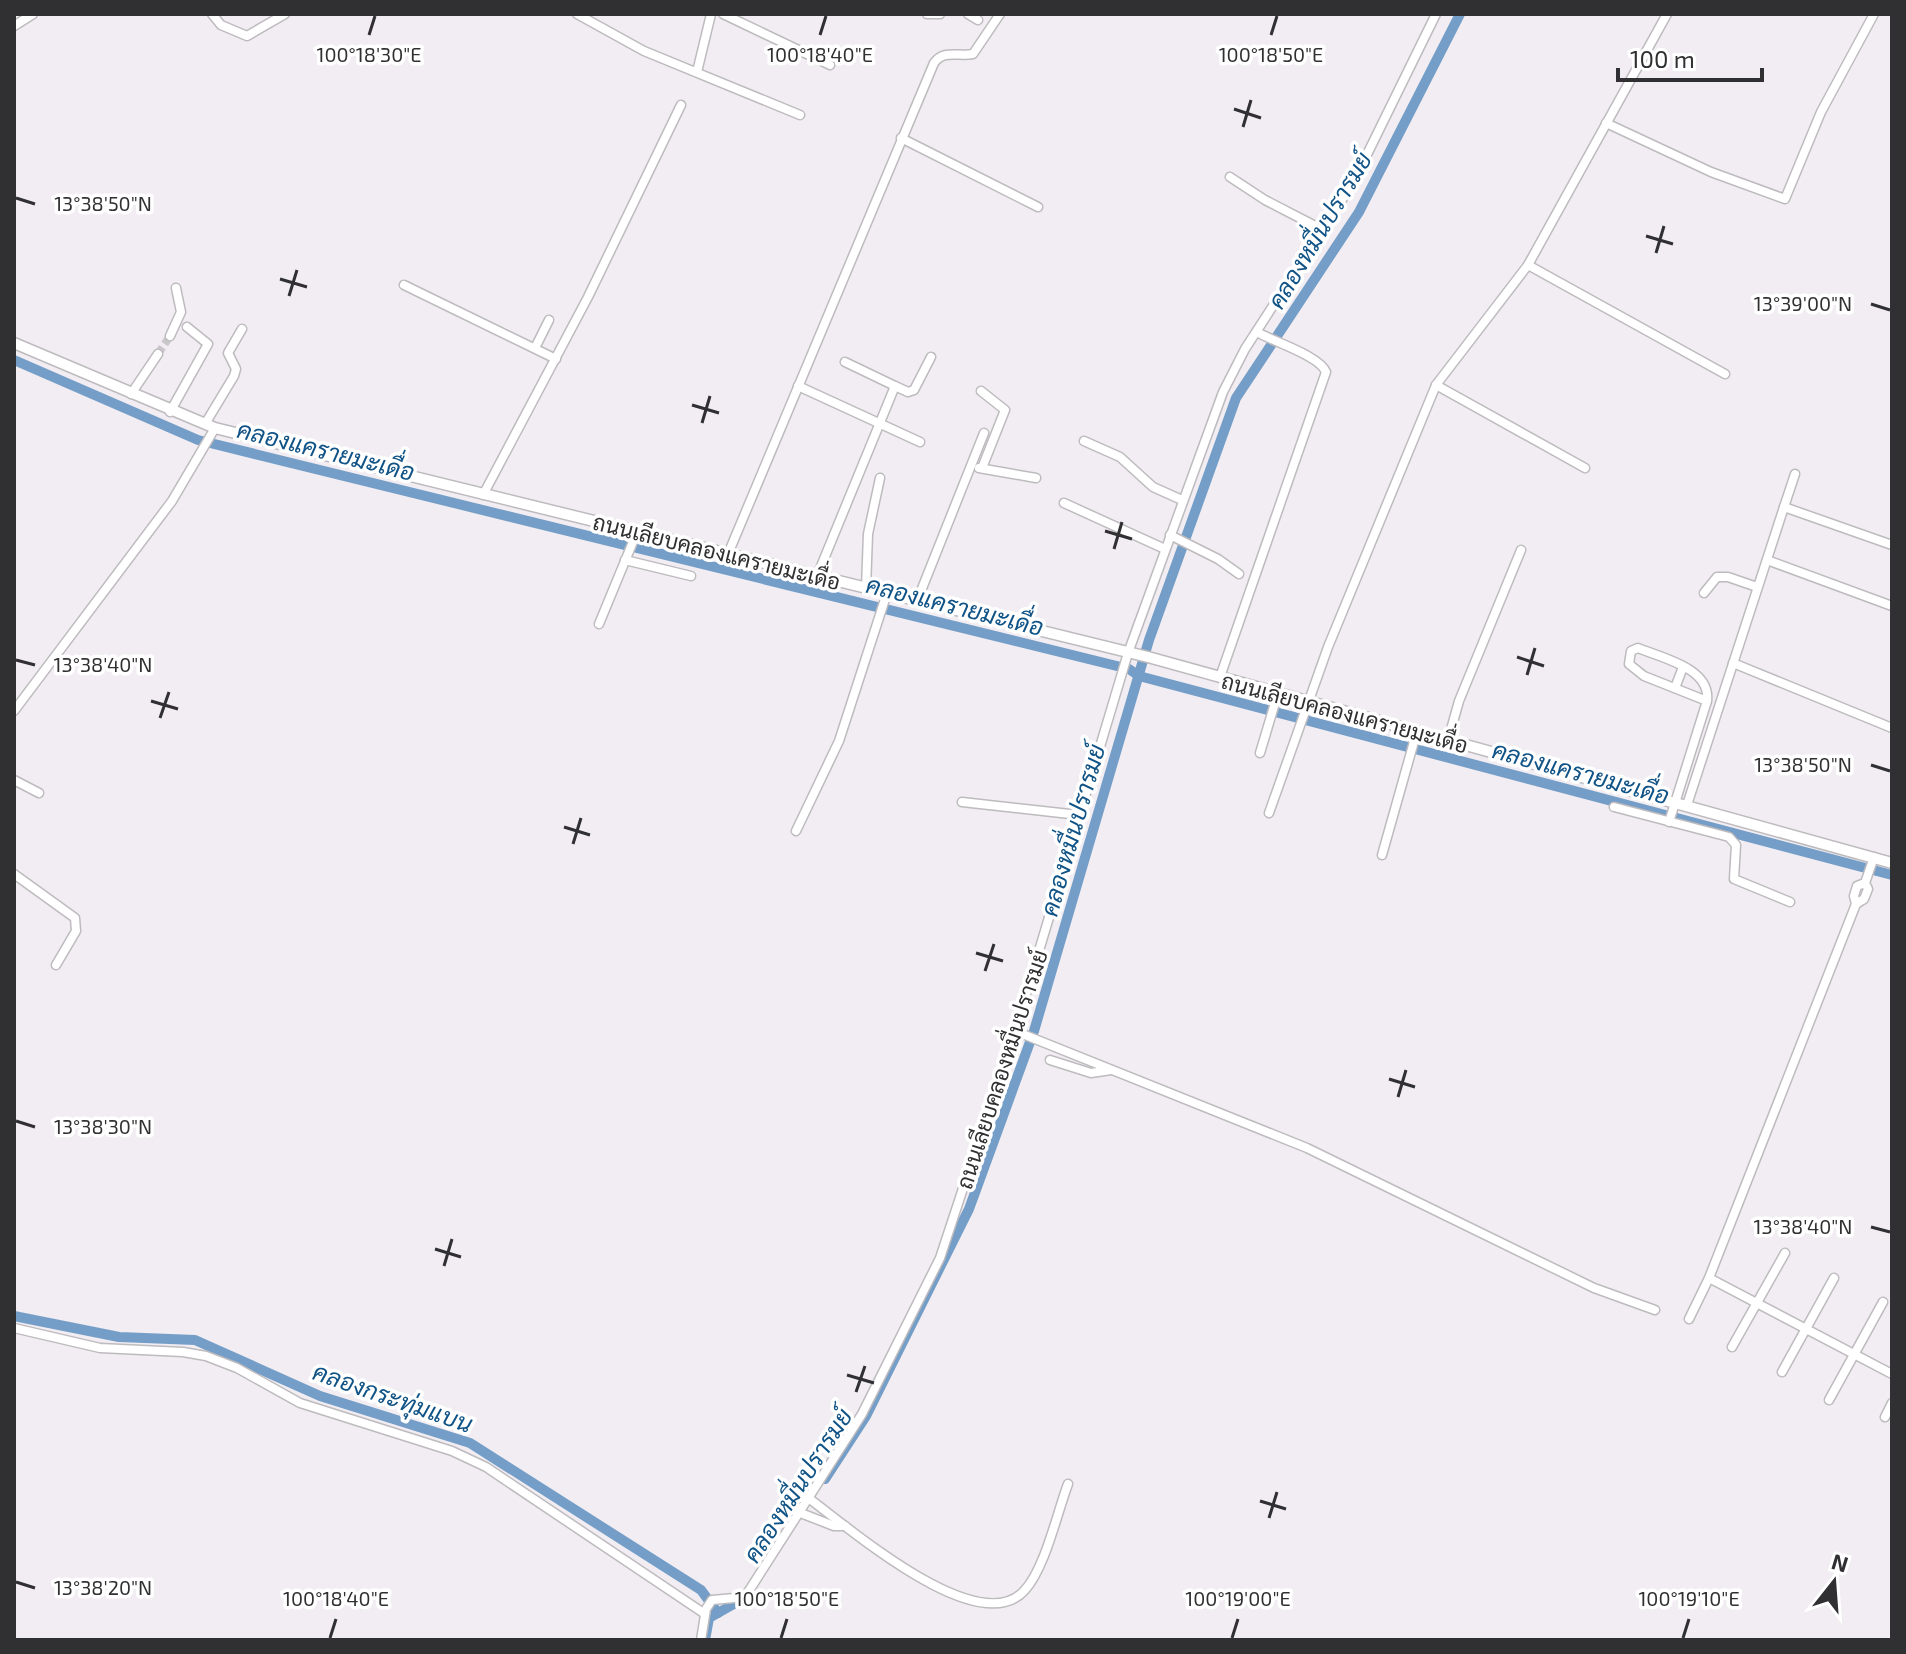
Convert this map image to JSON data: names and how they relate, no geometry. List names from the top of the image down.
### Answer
{
  "streets": {
    "street": ["ถนนเลียบคลองแครายมะเดื่อ", "ถนนเลียบคลองหมื่นปรารมย์"]
  },
  "crossings": [
    ["ถนนเลียบคลองแครายมะเดื่อ", "ถนนเลียบคลองหมื่นปรารมย์"]
  ],
  "water": ["คลองหมื่นปรารมย์", "คลองแครายมะเดื่อ", "คลองกระทุ่มแบน"],
  "scale_bar": "100 m",
  "north": "top",
  "coordinates": [
    "100°18'30\"E",
    "100°18'40\"E",
    "100°18'50\"E",
    "13°38'50\"N",
    "13°39'00\"N",
    "13°38'40\"N",
    "13°38'30\"N",
    "13°38'20\"N",
    "100°19'00\"E",
    "100°19'10\"E"
  ]
}
